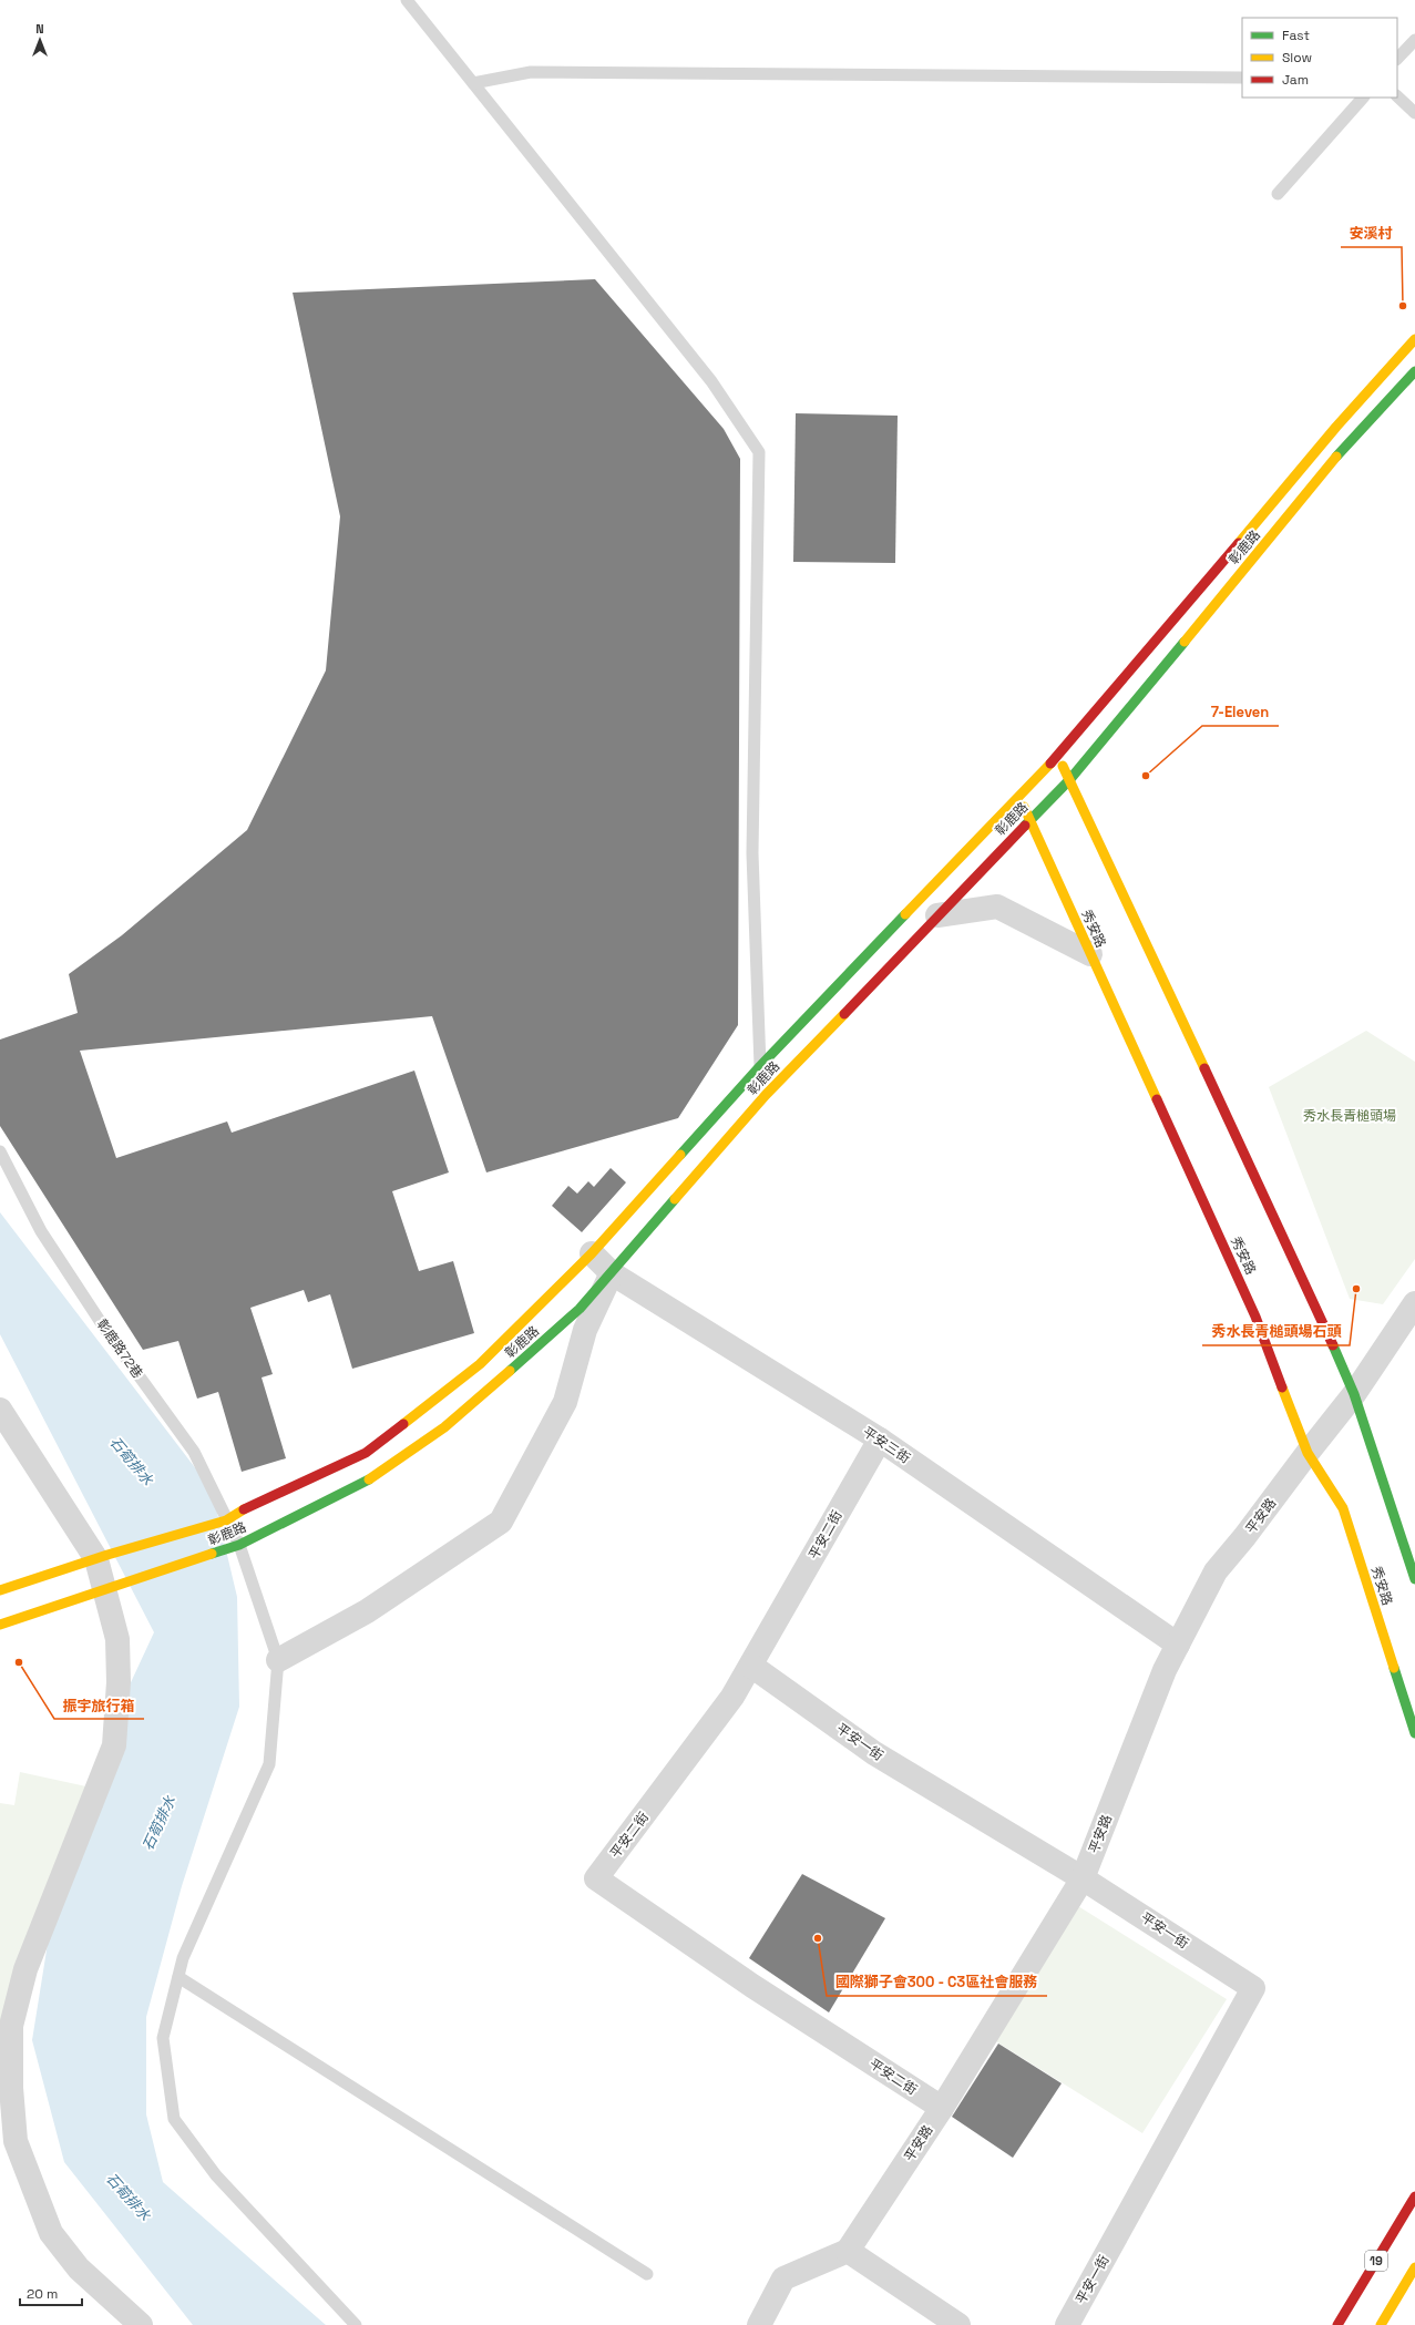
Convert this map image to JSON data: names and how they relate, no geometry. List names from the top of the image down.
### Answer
{
  "streets": {
    "main road": ["彰鹿路", "秀安路", "19"],
    "street": [
      "平安三街",
      "平安路",
      "平安二街",
      "平安一街"
    ],
    "lane": ["彰鹿路72巷"]
  },
  "crossings": [
    ["彰鹿路", "秀安路"],
    ["彰鹿路", "彰鹿路72巷"],
    ["彰鹿路", "平安三街"],
    ["秀安路", "平安路"],
    ["平安三街", "平安路"],
    ["平安三街", "平安二街"],
    ["平安路", "平安二街"],
    ["平安路", "平安一街"],
    ["平安二街", "平安一街"]
  ],
  "water": ["石筍排水"],
  "parks": ["秀水長青槌頭場"],
  "places": [
    "安溪村",
    "7-Eleven",
    "秀水長青槌頭場石頭",
    "振宇旅行箱",
    "國際獅子會300 - C3區社會服務"
  ],
  "legend": ["Fast", "Slow", "Jam"],
  "scale_bar": "20 m",
  "north": "top"
}
